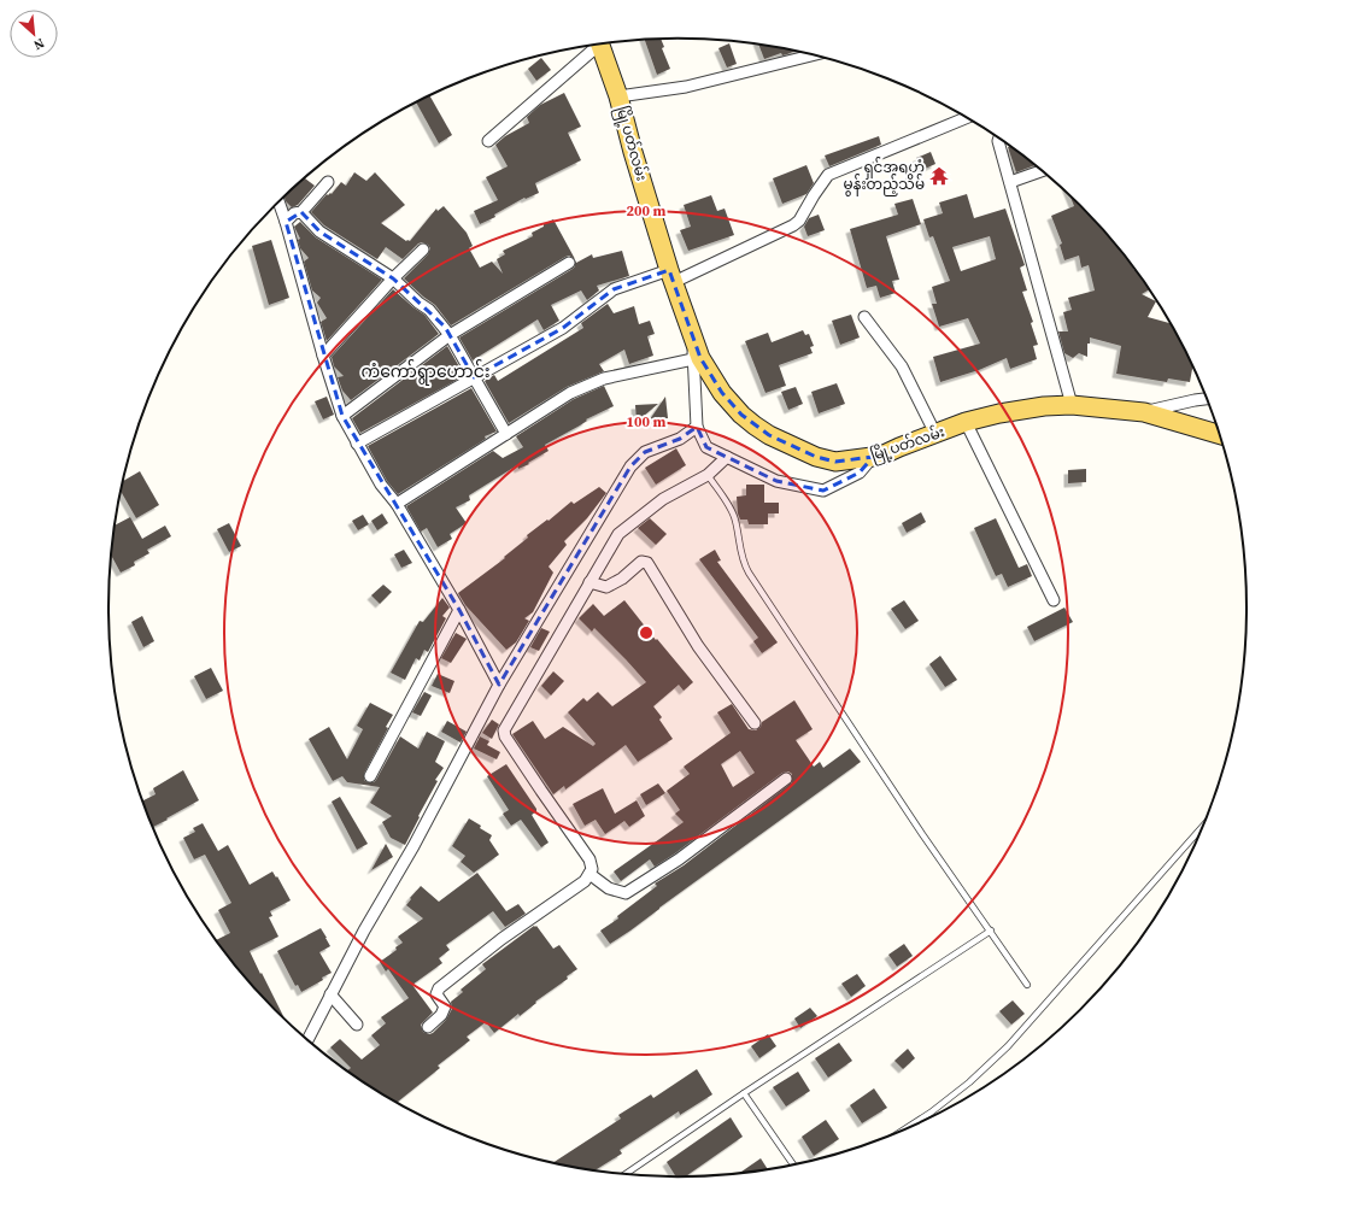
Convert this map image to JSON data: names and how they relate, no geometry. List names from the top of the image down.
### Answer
{
  "streets": {
    "main road": ["မြို့ပတ်လမ်း"]
  },
  "districts": ["ကံကော်ရွာဟောင်း"],
  "places": {
    "temple": ["ရှင်အရဟံ မွန်းတည့်သိမ်"]
  },
  "north": "bottom right",
  "rings": ["200 m", "100 m"]
}
